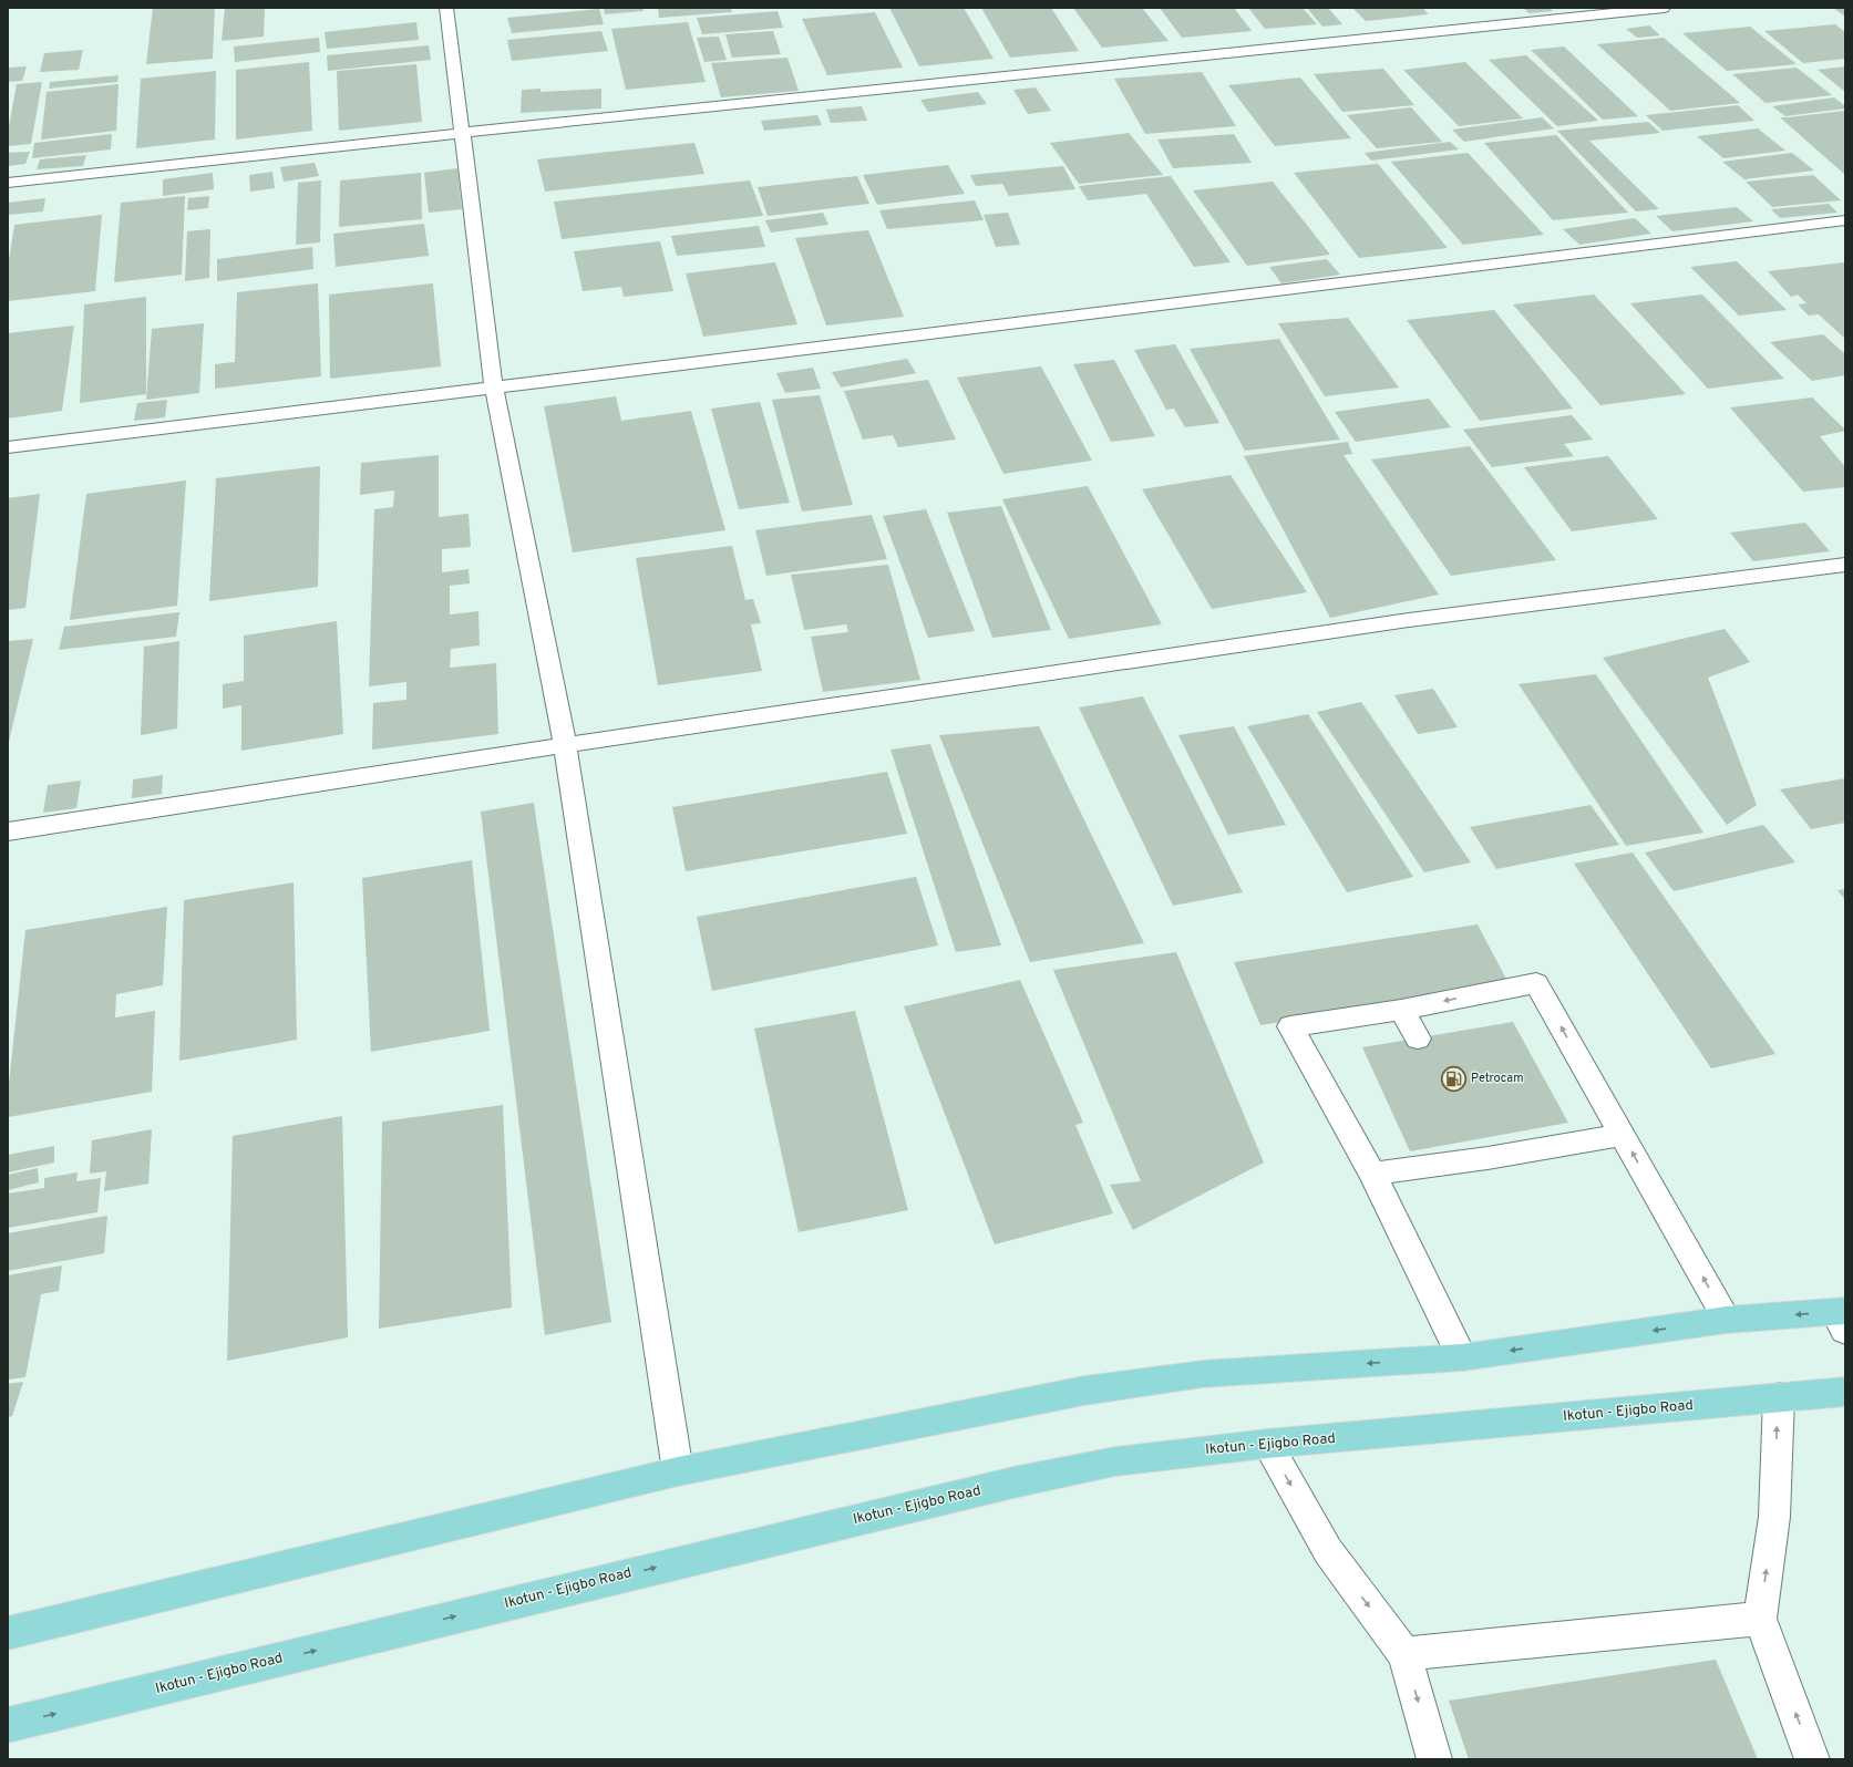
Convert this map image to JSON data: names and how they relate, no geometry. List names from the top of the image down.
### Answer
{
  "streets": {
    "main road": ["Ikotun - Ejigbo Road"]
  },
  "places": {
    "fuel station": ["Petrocam"]
  }
}
